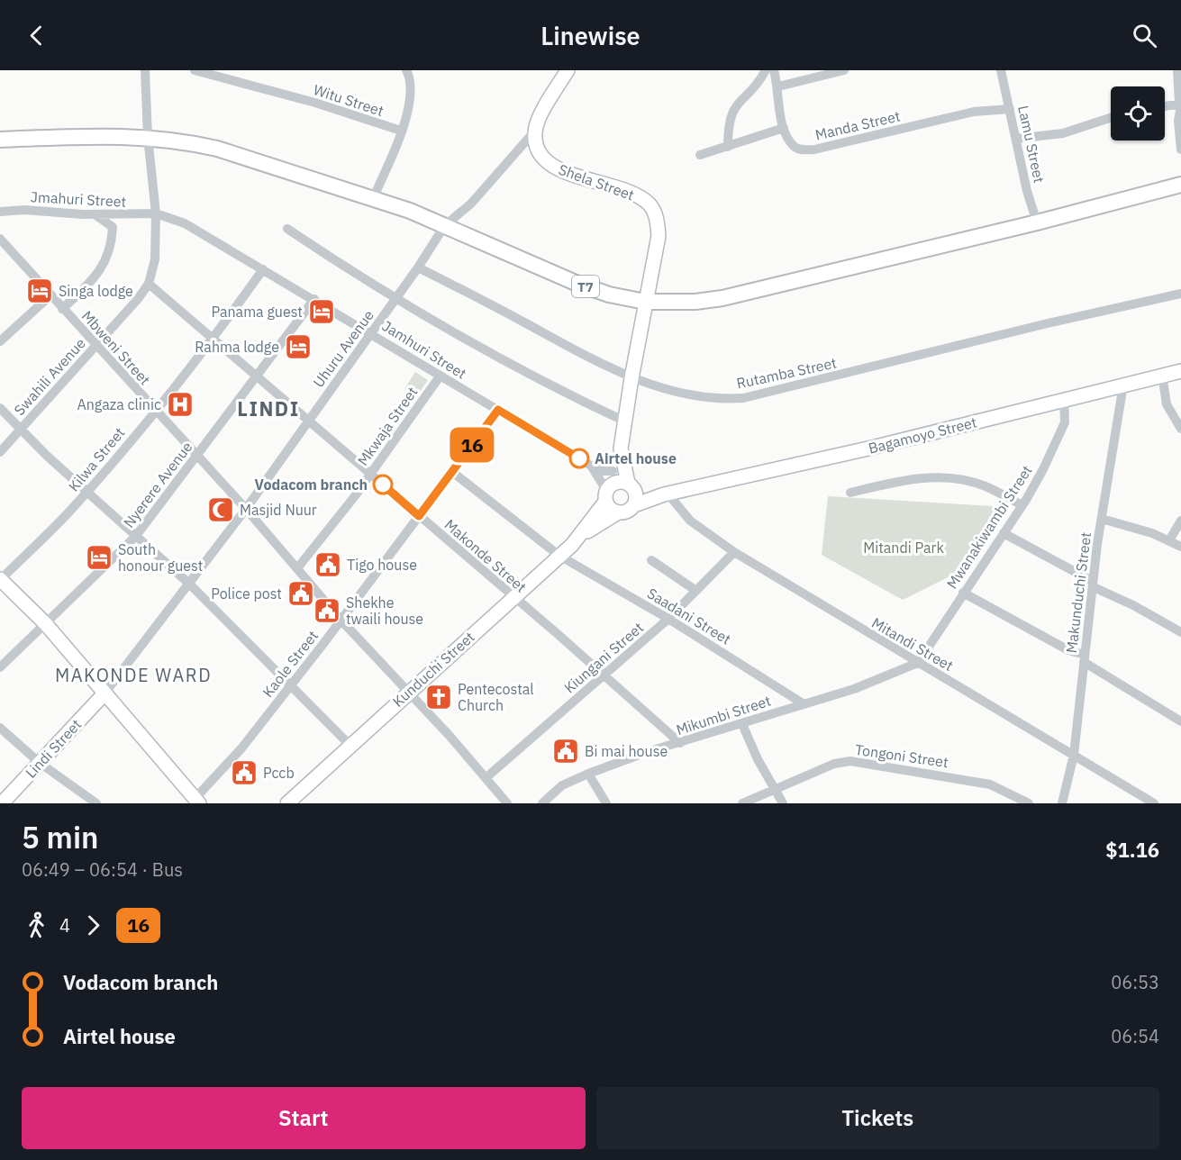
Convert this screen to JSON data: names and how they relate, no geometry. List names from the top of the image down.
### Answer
{
  "streets": {
    "highway": ["T7"],
    "main road": [
      "Shela Street",
      "Bagamoyo Street",
      "Kunduchi Street",
      "Lindi Street"
    ],
    "street": [
      "Witu Street",
      "Manda Street",
      "Lamu Street",
      "Jmahuri Street",
      "Mbweni Street",
      "Uhuru Avenue",
      "Jamhuri Street",
      "Rutamba Street",
      "Swahili Avenue",
      "Mkwaja Street",
      "Kilwa Street",
      "Nyerere Avenue",
      "Mwanakiwambi Street",
      "Makonde Street",
      "Makunduchi Street",
      "Saadani Street",
      "Mitandi Street",
      "Kiungani Street",
      "Kaole Street",
      "Mikumbi Street",
      "Tongoni Street"
    ]
  },
  "crossings": [
    ["Manda Street", "Lamu Street"],
    ["Lamu Street", "T7"],
    ["Shela Street", "T7"],
    ["Shela Street", "Uhuru Avenue"],
    ["Shela Street", "Rutamba Street"],
    ["Jmahuri Street", "Jamhuri Street"],
    ["Jmahuri Street", "Swahili Avenue"],
    ["T7", "Uhuru Avenue"],
    ["T7", "Swahili Avenue"],
    ["Mbweni Street", "Uhuru Avenue"],
    ["Mbweni Street", "Swahili Avenue"],
    ["Mbweni Street", "Mkwaja Street"],
    ["Mbweni Street", "Kilwa Street"],
    ["Mbweni Street", "Nyerere Avenue"],
    ["Mbweni Street", "Kiungani Street"],
    ["Mbweni Street", "Kaole Street"],
    ["Mbweni Street", "Kunduchi Street"],
    ["Uhuru Avenue", "Jamhuri Street"],
    ["Uhuru Avenue", "Rutamba Street"],
    ["Uhuru Avenue", "Makonde Street"],
    ["Uhuru Avenue", "Lindi Street"],
    ["Jamhuri Street", "Swahili Avenue"],
    ["Jamhuri Street", "Mkwaja Street"],
    ["Jamhuri Street", "Kilwa Street"],
    ["Jamhuri Street", "Nyerere Avenue"],
    ["Jamhuri Street", "Kaole Street"],
    ["Swahili Avenue", "Makonde Street"],
    ["Mkwaja Street", "Makonde Street"],
    ["Bagamoyo Street", "Mwanakiwambi Street"],
    ["Bagamoyo Street", "Makunduchi Street"],
    ["Bagamoyo Street", "Mitandi Street"],
    ["Kilwa Street", "Makonde Street"],
    ["Nyerere Avenue", "Makonde Street"],
    ["Mwanakiwambi Street", "Mitandi Street"],
    ["Mwanakiwambi Street", "Mikumbi Street"],
    ["Makonde Street", "Kiungani Street"],
    ["Makonde Street", "Kaole Street"],
    ["Makonde Street", "Kunduchi Street"],
    ["Makonde Street", "Mikumbi Street"],
    ["Makunduchi Street", "Mitandi Street"],
    ["Saadani Street", "Kiungani Street"],
    ["Saadani Street", "Kaole Street"],
    ["Saadani Street", "Kunduchi Street"],
    ["Saadani Street", "Mikumbi Street"],
    ["Mitandi Street", "Kiungani Street"],
    ["Mitandi Street", "Mikumbi Street"]
  ],
  "districts": ["LINDI", "MAKONDE WARD"],
  "parks": ["Mitandi Park"],
  "places": {
    "hotel": [
      "Singa lodge",
      "Panama guest",
      "Rahma lodge",
      "South honour guest"
    ],
    "hospital": ["Angaza clinic"],
    "other": ["Airtel house", "Vodacom branch"],
    "mosque": ["Masjid Nuur"],
    "public building": [
      "Tigo house",
      "Police post",
      "Shekhe twaili house",
      "Bi mai house",
      "Pccb"
    ],
    "church": ["Pentecostal Church"]
  },
  "lines": ["bus line 16"],
  "page": {
    "header": "Linewise",
    "on_map": "16",
    "heading": ["5 min", "06:49 – 06:54 · Bus", "$1.16"],
    "legs": ["4", "16"],
    "list": [
      {
        "name": "Vodacom branch",
        "value": "06:53"
      },
      {
        "name": "Airtel house",
        "value": "06:54"
      }
    ],
    "buttons": ["Start", "Tickets"]
  }
}
